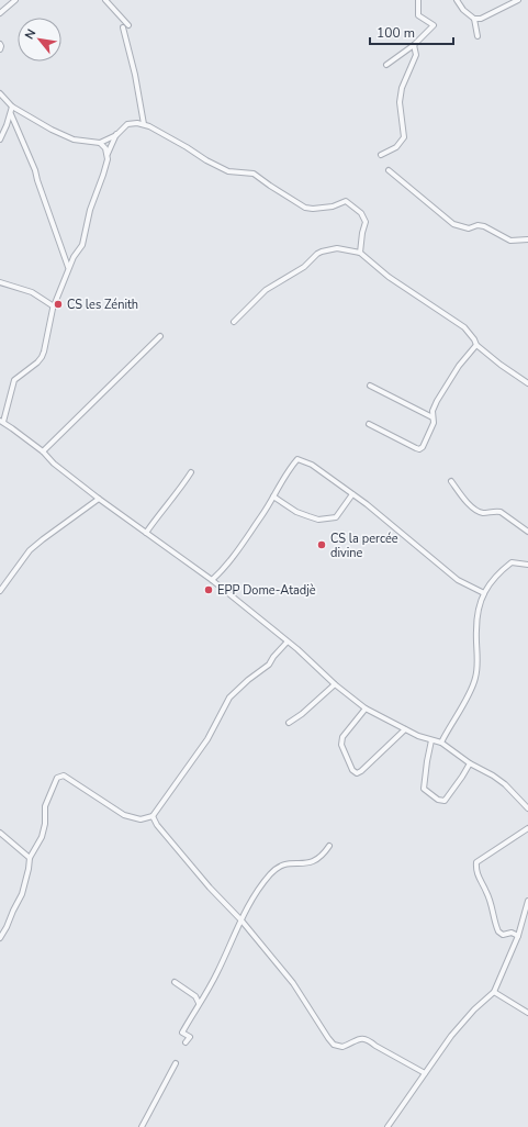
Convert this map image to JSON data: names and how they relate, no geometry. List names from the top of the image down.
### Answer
{
  "places": ["CS les Zénith", "CS la percée divine", "EPP Dome-Atadjè"],
  "scale_bar": "100 m",
  "north": "top left"
}
